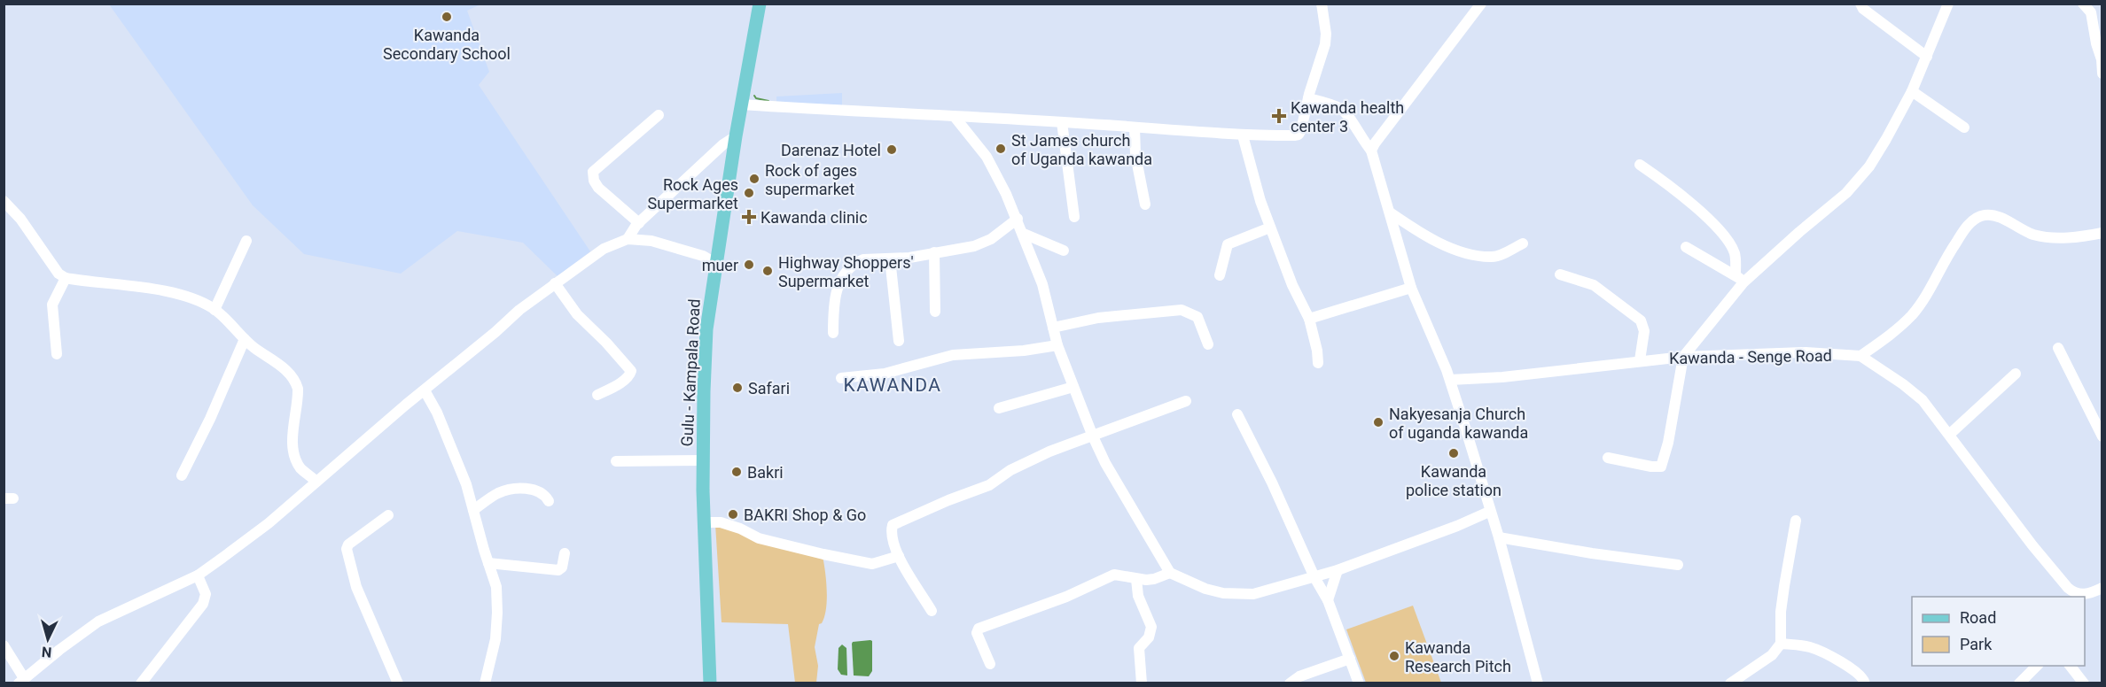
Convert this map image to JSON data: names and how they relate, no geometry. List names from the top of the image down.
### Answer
{
  "streets": {
    "main road": ["Gulu - Kampala Road"],
    "street": ["Kawanda - Senge Road"]
  },
  "districts": ["KAWANDA"],
  "places": {
    "other": [
      "Kawanda Secondary School",
      "St James church of Uganda kawanda",
      "Darenaz Hotel",
      "Rock of ages supermarket",
      "Rock Ages Supermarket",
      "muer",
      "Highway Shoppers' Supermarket",
      "Safari",
      "Nakyesanja Church of uganda kawanda",
      "Kawanda police station",
      "Bakri",
      "BAKRI Shop & Go",
      "Kawanda Research Pitch"
    ],
    "health": ["Kawanda health center 3", "Kawanda clinic"]
  },
  "legend": ["Road", "Park"],
  "north": "bottom"
}
